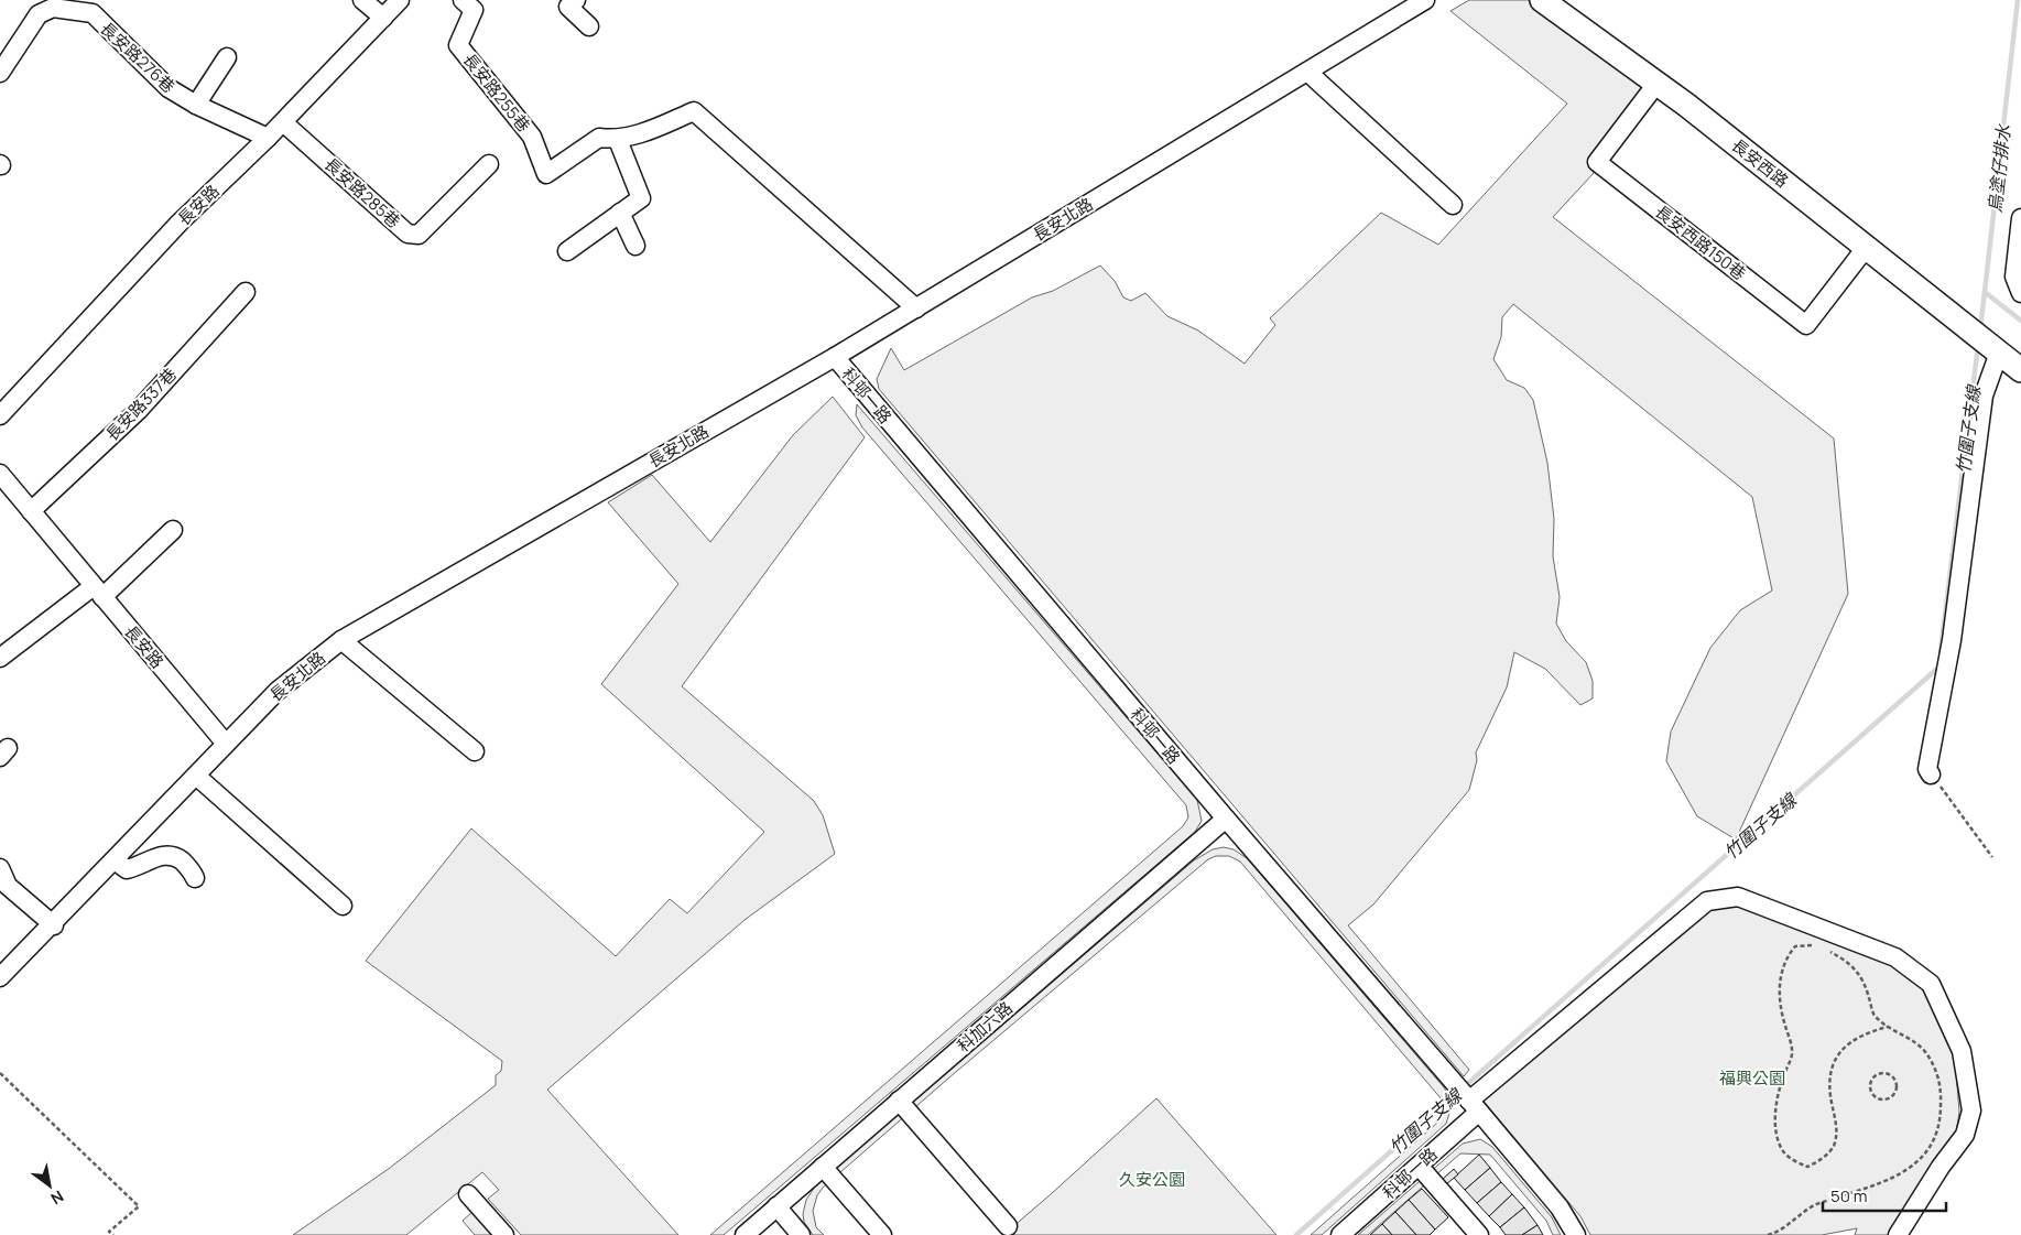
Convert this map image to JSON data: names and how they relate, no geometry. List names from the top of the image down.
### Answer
{
  "streets": {
    "main road": ["長安西路"],
    "street": [
      "長安路276巷",
      "長安路255巷",
      "長安路285巷",
      "長安路",
      "長安北路",
      "長安西路150巷",
      "科邨一路",
      "長安路337巷",
      "科加六路"
    ]
  },
  "crossings": [
    ["長安路276巷", "長安路"],
    ["長安西路", "長安西路150巷"],
    ["長安路285巷", "長安路"],
    ["長安路", "長安北路"],
    ["長安路", "長安路337巷"],
    ["長安北路", "科邨一路"],
    ["科邨一路", "科加六路"]
  ],
  "water": ["烏塗仔排水", "竹圍子支線"],
  "parks": ["福興公園", "久安公園"],
  "scale_bar": "50 m",
  "north": "bottom right"
}
